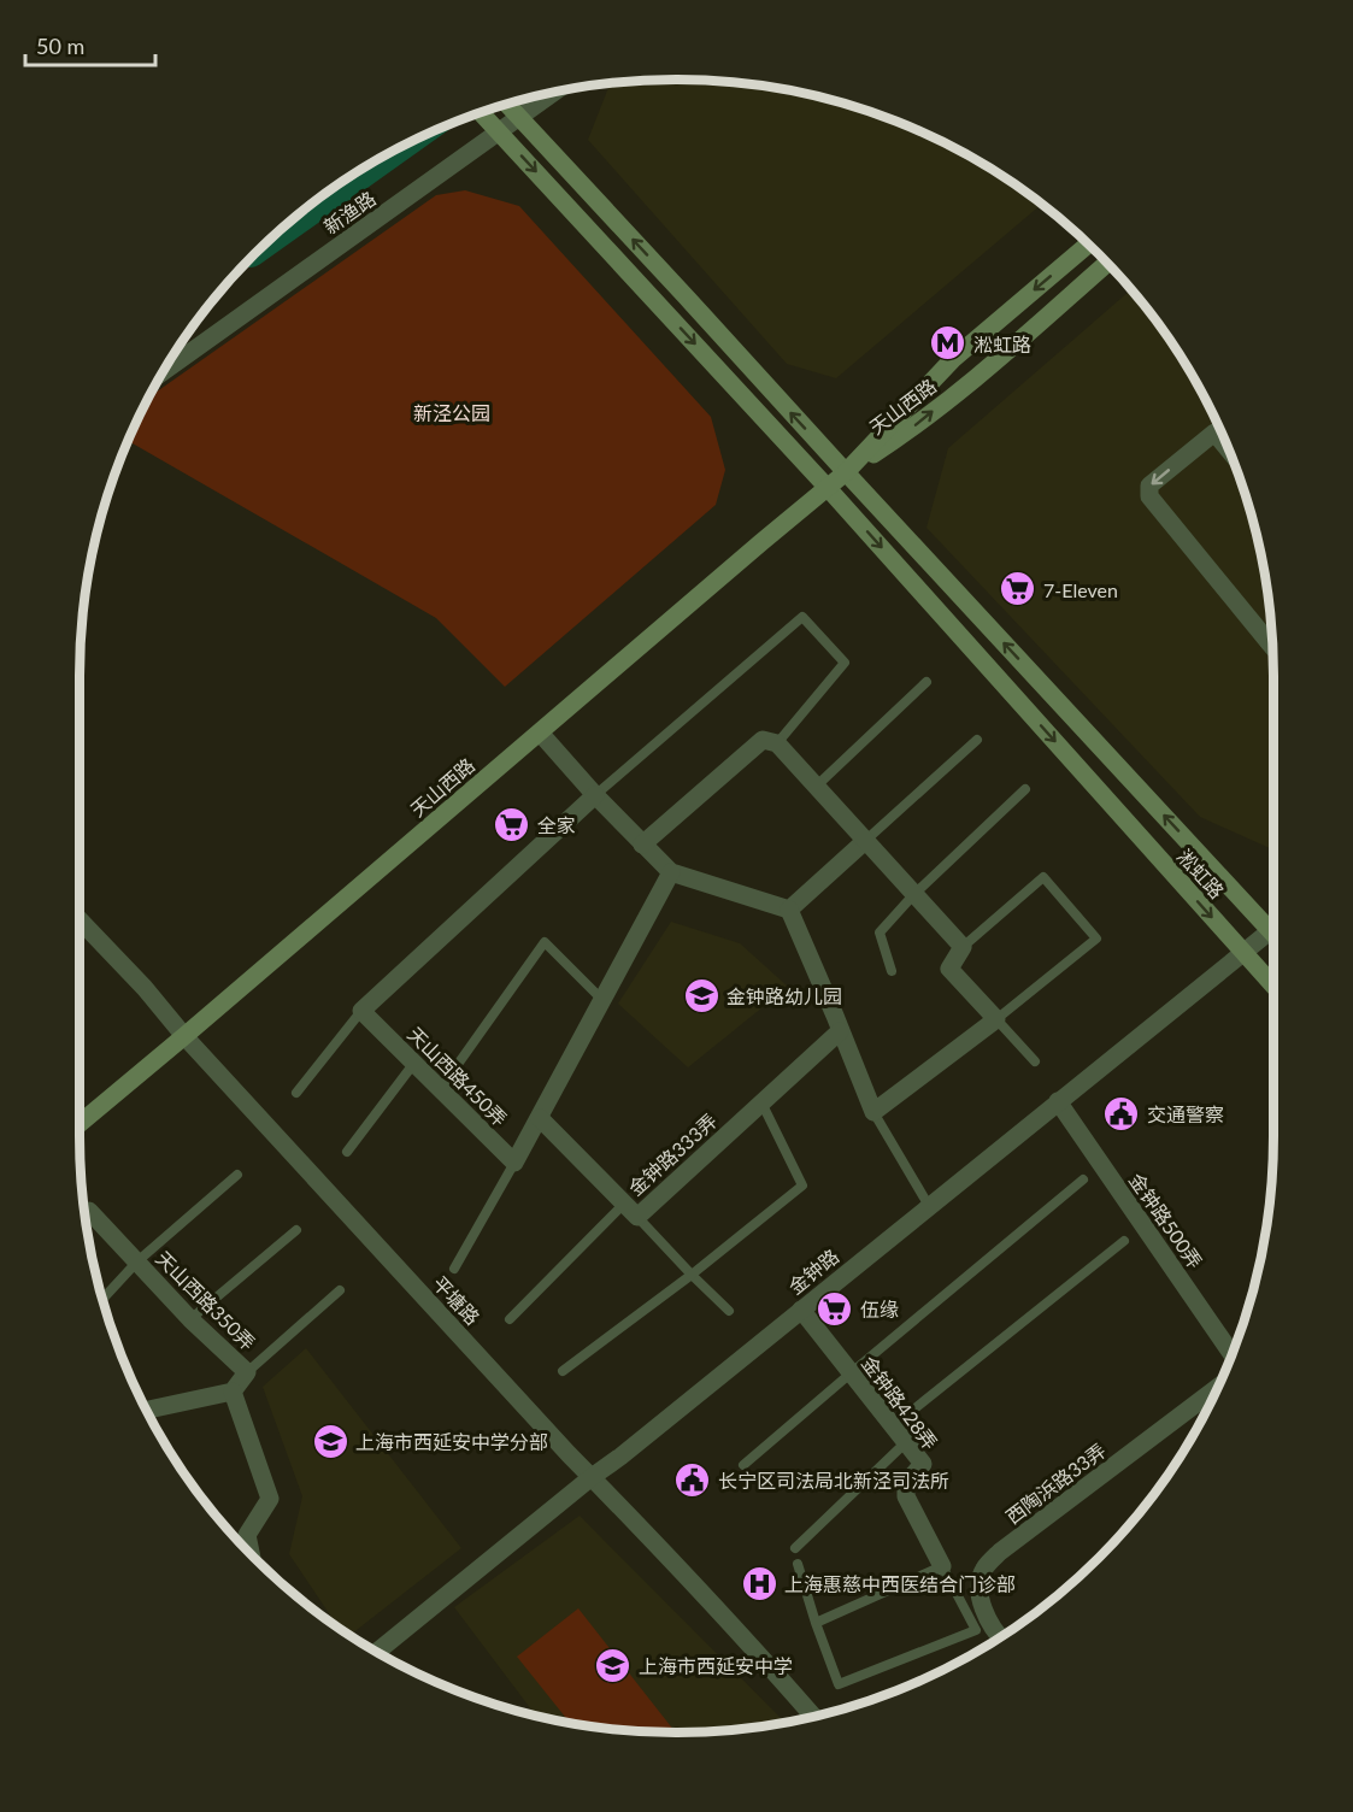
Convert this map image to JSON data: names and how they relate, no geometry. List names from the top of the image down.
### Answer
{
  "streets": {
    "main road": ["天山西路", "淞虹路"],
    "street": [
      "新渔路",
      "天山西路450弄",
      "金钟路333弄",
      "金钟路500弄",
      "金钟路",
      "天山西路350弄",
      "平塘路",
      "金钟路428弄",
      "西陶浜路33弄"
    ]
  },
  "crossings": [
    ["新渔路", "淞虹路"],
    ["天山西路", "淞虹路"],
    ["天山西路", "平塘路"],
    ["淞虹路", "金钟路"],
    ["天山西路450弄", "金钟路333弄"],
    ["金钟路500弄", "金钟路"],
    ["金钟路", "平塘路"],
    ["金钟路", "金钟路428弄"]
  ],
  "parks": ["新泾公园"],
  "places": {
    "metro station": ["淞虹路"],
    "supermarket": ["7-Eleven", "全家", "伍缘"],
    "school or university": ["金钟路幼儿园", "上海市西延安中学分部", "上海市西延安中学"],
    "public building": ["交通警察", "长宁区司法局北新泾司法所"],
    "hospital": ["上海惠慈中西医结合门诊部"]
  },
  "scale_bar": "50 m"
}
